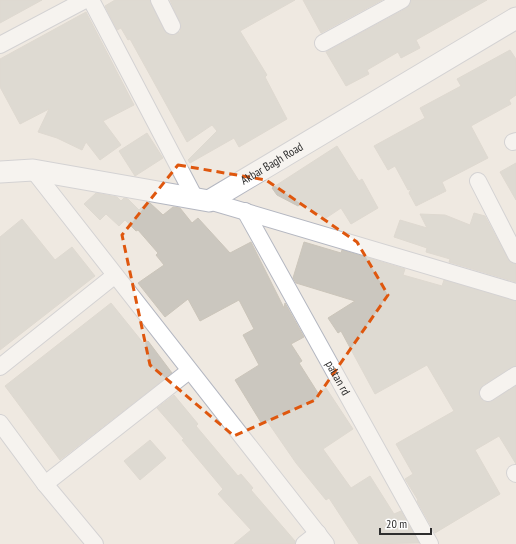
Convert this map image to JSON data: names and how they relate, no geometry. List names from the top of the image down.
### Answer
{
  "streets": {
    "street": ["Akbar Bagh Road", "paltan rd"]
  },
  "scale_bar": "20 m"
}
